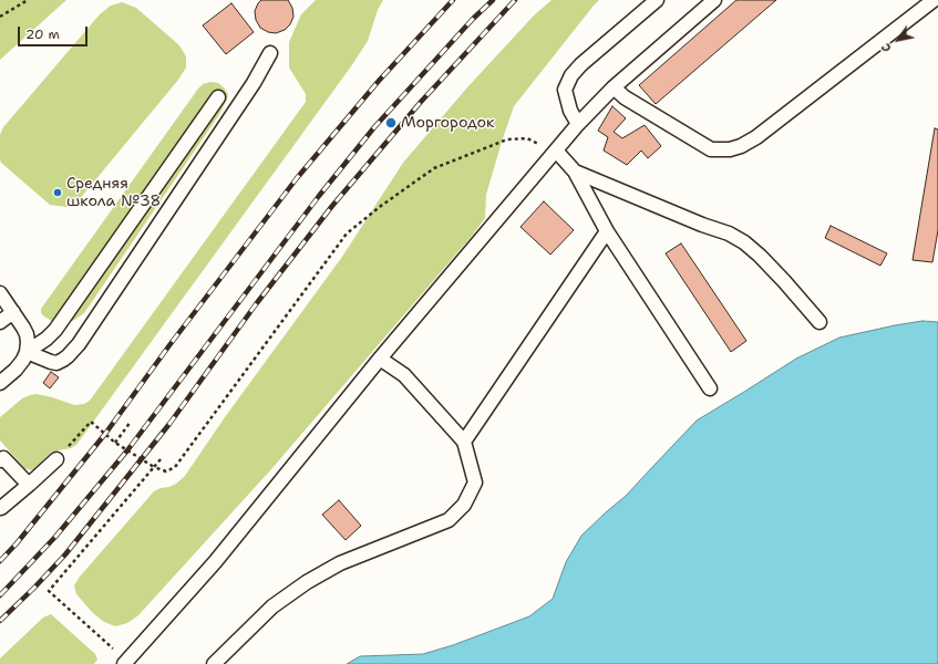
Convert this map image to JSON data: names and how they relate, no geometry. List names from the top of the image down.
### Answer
{
  "places": ["Моргородок", "Средняя школа №38"],
  "scale_bar": "20 m",
  "north": "bottom left"
}
